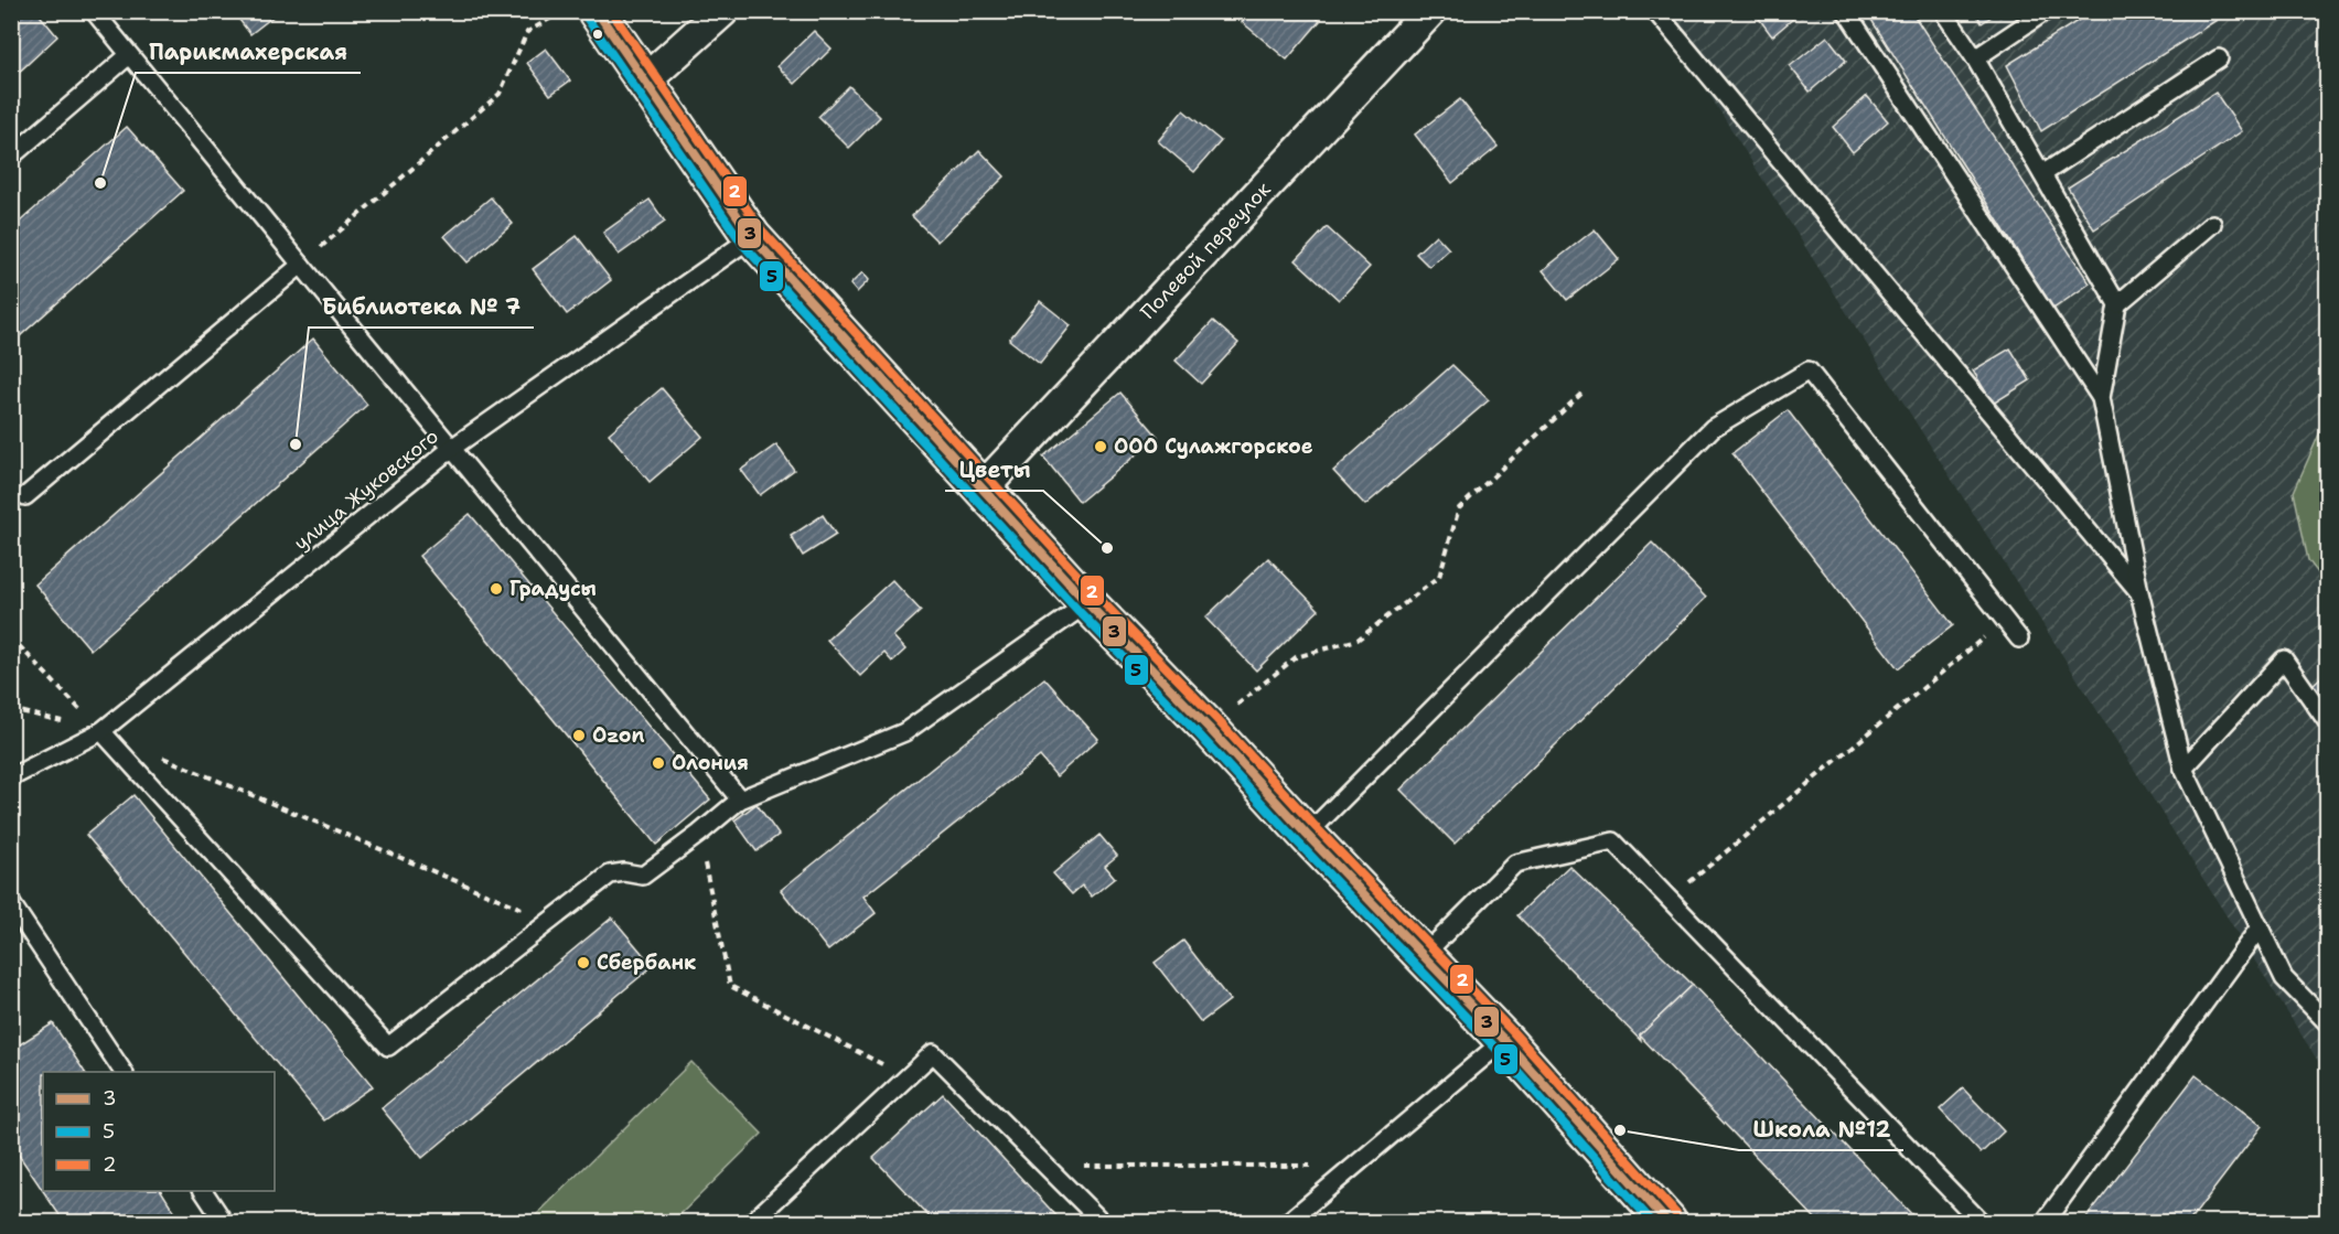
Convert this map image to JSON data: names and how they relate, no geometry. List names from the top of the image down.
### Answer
{
  "streets": {
    "street": ["Полевой переулок"],
    "lane": ["улица Жуковского"]
  },
  "places": [
    "Парикмахерская",
    "Библиотека № 7",
    "ООО Сулажгорское",
    "Цветы",
    "Градусы",
    "Ozon",
    "Олония",
    "Сбербанк",
    "Школа №12"
  ],
  "lines": ["transit line 3", "transit line 2", "transit line 5"],
  "legend": ["3", "5", "2"]
}
